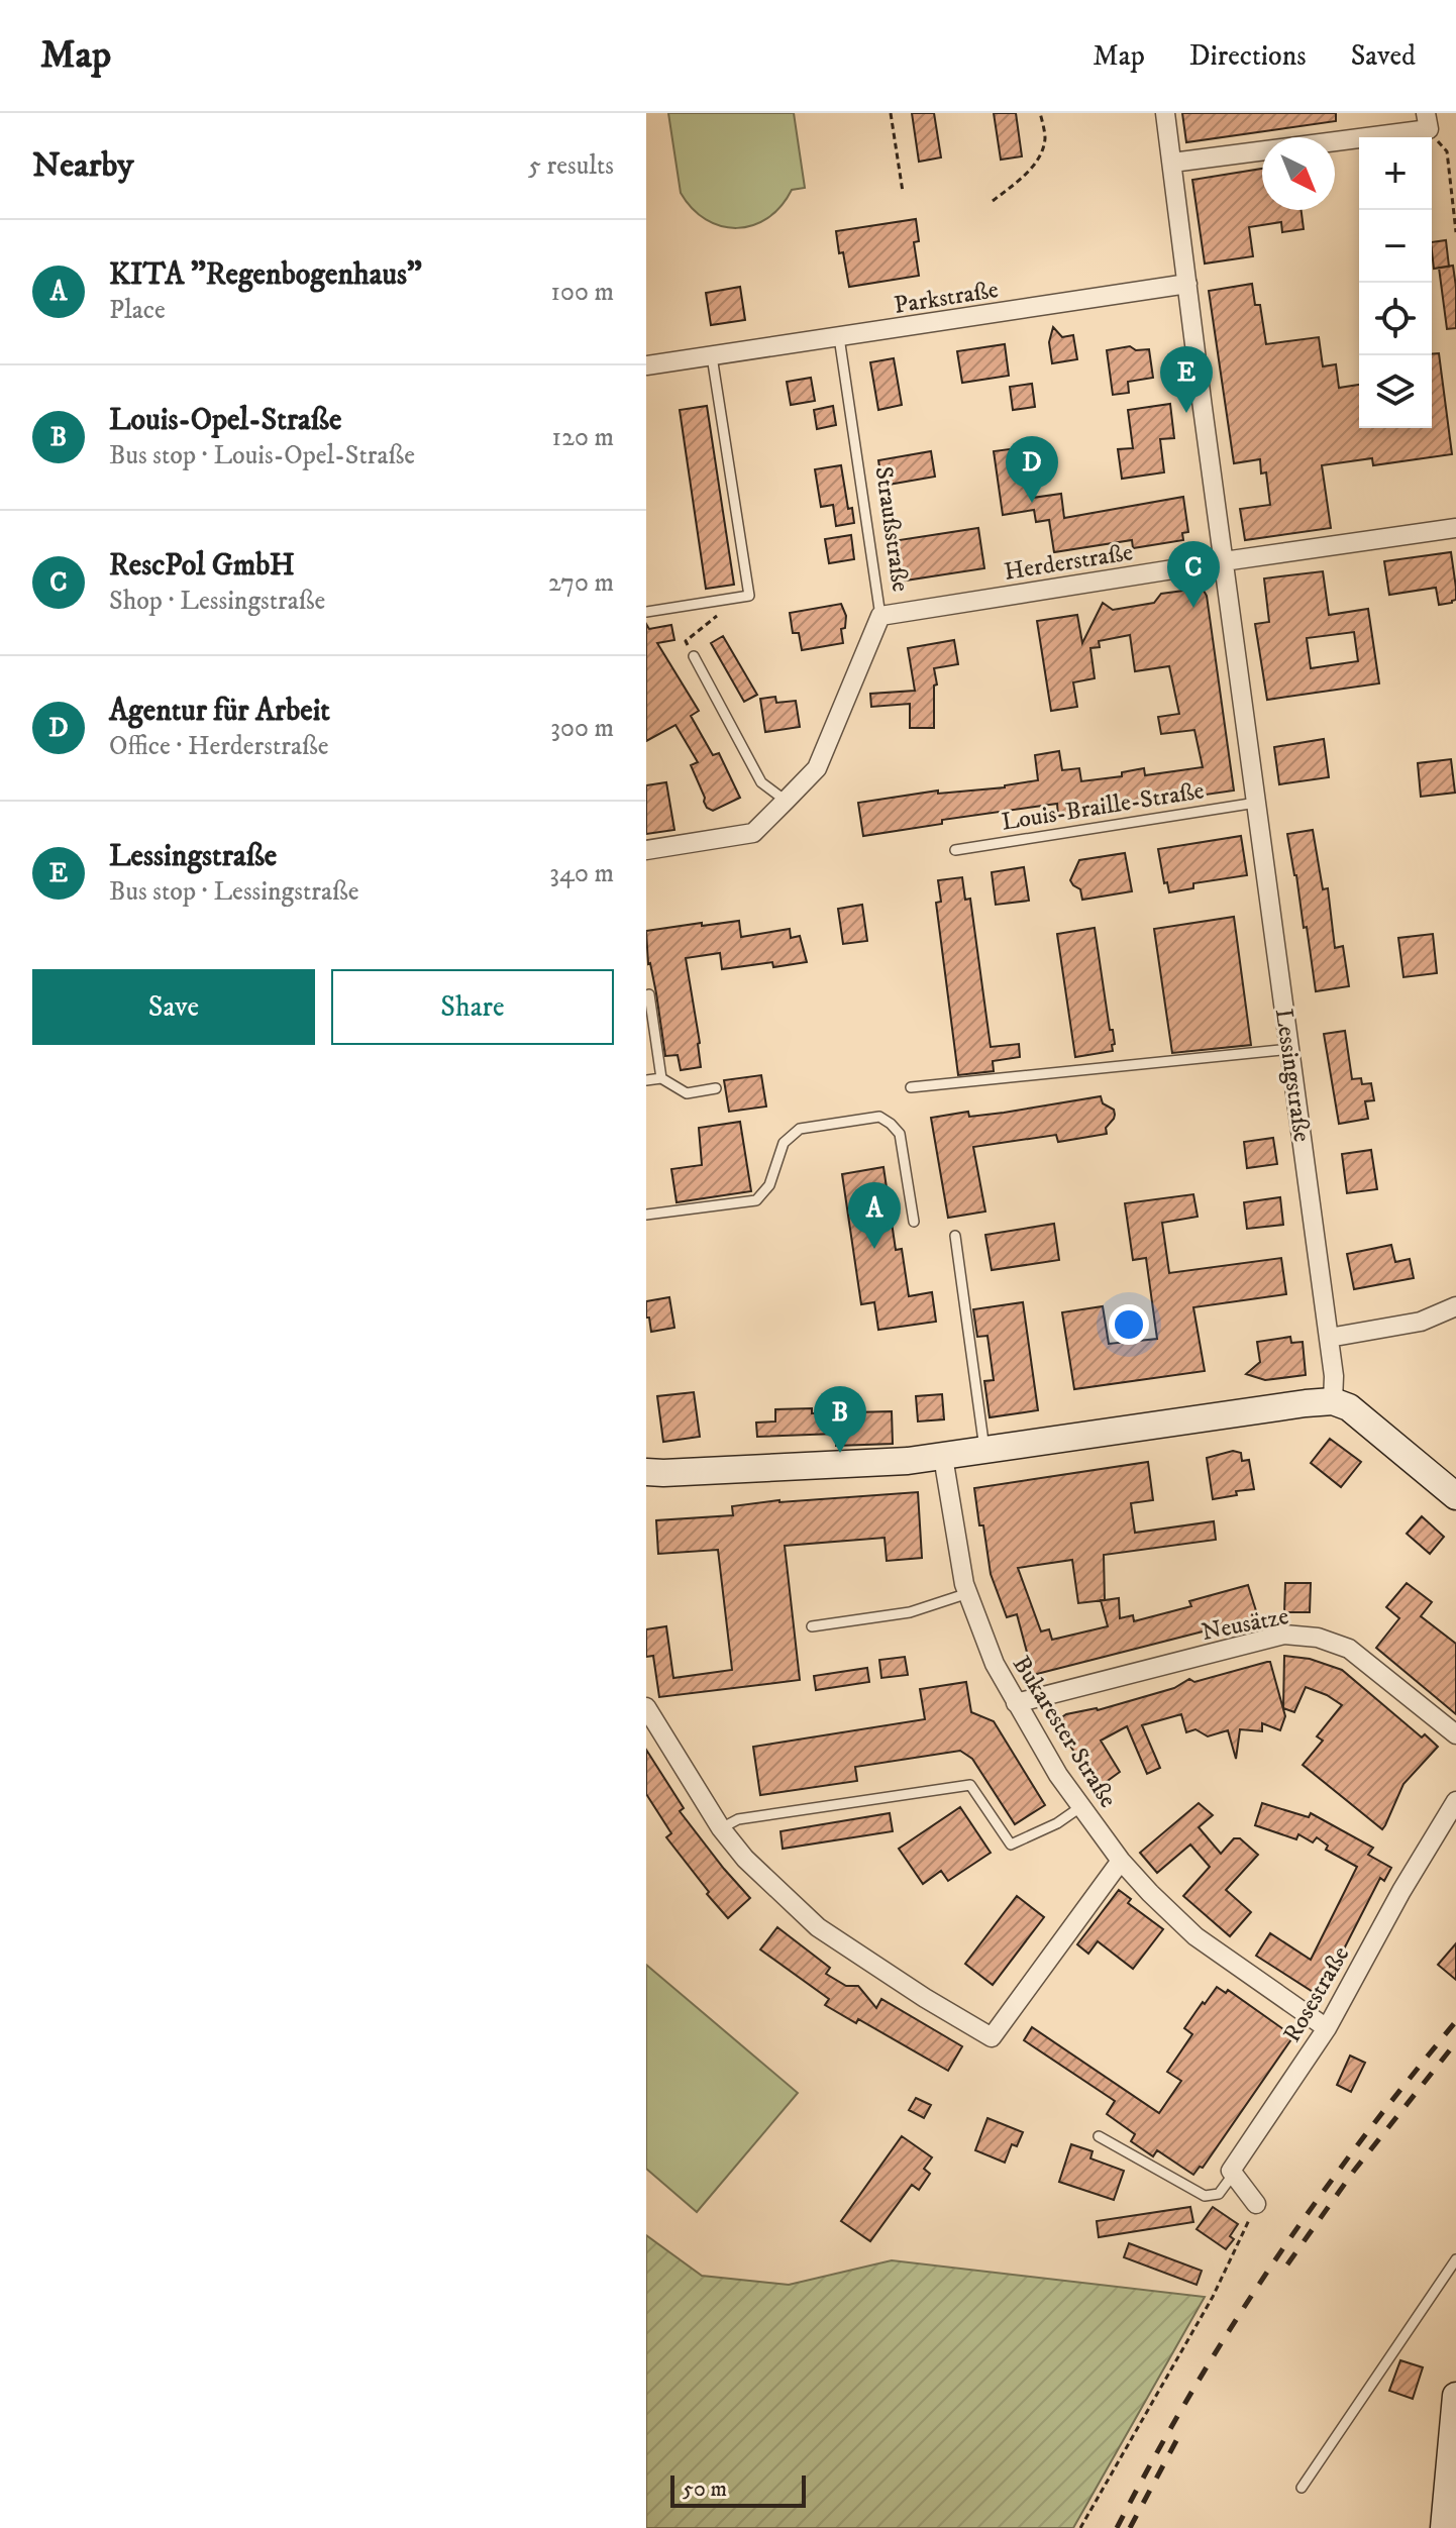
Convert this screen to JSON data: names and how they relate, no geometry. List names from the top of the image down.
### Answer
{
  "streets": {
    "street": [
      "Parkstraße",
      "Straußstraße",
      "Herderstraße",
      "Lessingstraße",
      "Neusätze",
      "Bukarester Straße",
      "Rosestraße"
    ],
    "lane": ["Louis-Braille-Straße"]
  },
  "crossings": [
    ["Parkstraße", "Straußstraße"],
    ["Parkstraße", "Lessingstraße"],
    ["Straußstraße", "Herderstraße"],
    ["Herderstraße", "Lessingstraße"],
    ["Louis-Braille-Straße", "Lessingstraße"],
    ["Neusätze", "Bukarester Straße"],
    ["Bukarester Straße", "Rosestraße"]
  ],
  "scale_bar": "50 m",
  "north": "bottom right",
  "page": {
    "header": "Map",
    "nav": ["Map", "Directions", "Saved"],
    "heading": ["Nearby", "5 results"],
    "map_buttons": ["+", "−"],
    "list": [
      {
        "mark": "A",
        "name": "KITA \"Regenbogenhaus\"",
        "note": "Place",
        "value": "100 m"
      },
      {
        "mark": "B",
        "name": "Louis-Opel-Straße",
        "note": "Bus stop · Louis-Opel-Straße",
        "value": "120 m"
      },
      {
        "mark": "C",
        "name": "RescPol GmbH",
        "note": "Shop · Lessingstraße",
        "value": "270 m"
      },
      {
        "mark": "D",
        "name": "Agentur für Arbeit",
        "note": "Office · Herderstraße",
        "value": "300 m"
      },
      {
        "mark": "E",
        "name": "Lessingstraße",
        "note": "Bus stop · Lessingstraße",
        "value": "340 m"
      }
    ],
    "pins": [
      "E",
      "D",
      "C",
      "A",
      "B"
    ],
    "buttons": ["Save", "Share"],
    "scale": "50 m"
  }
}
